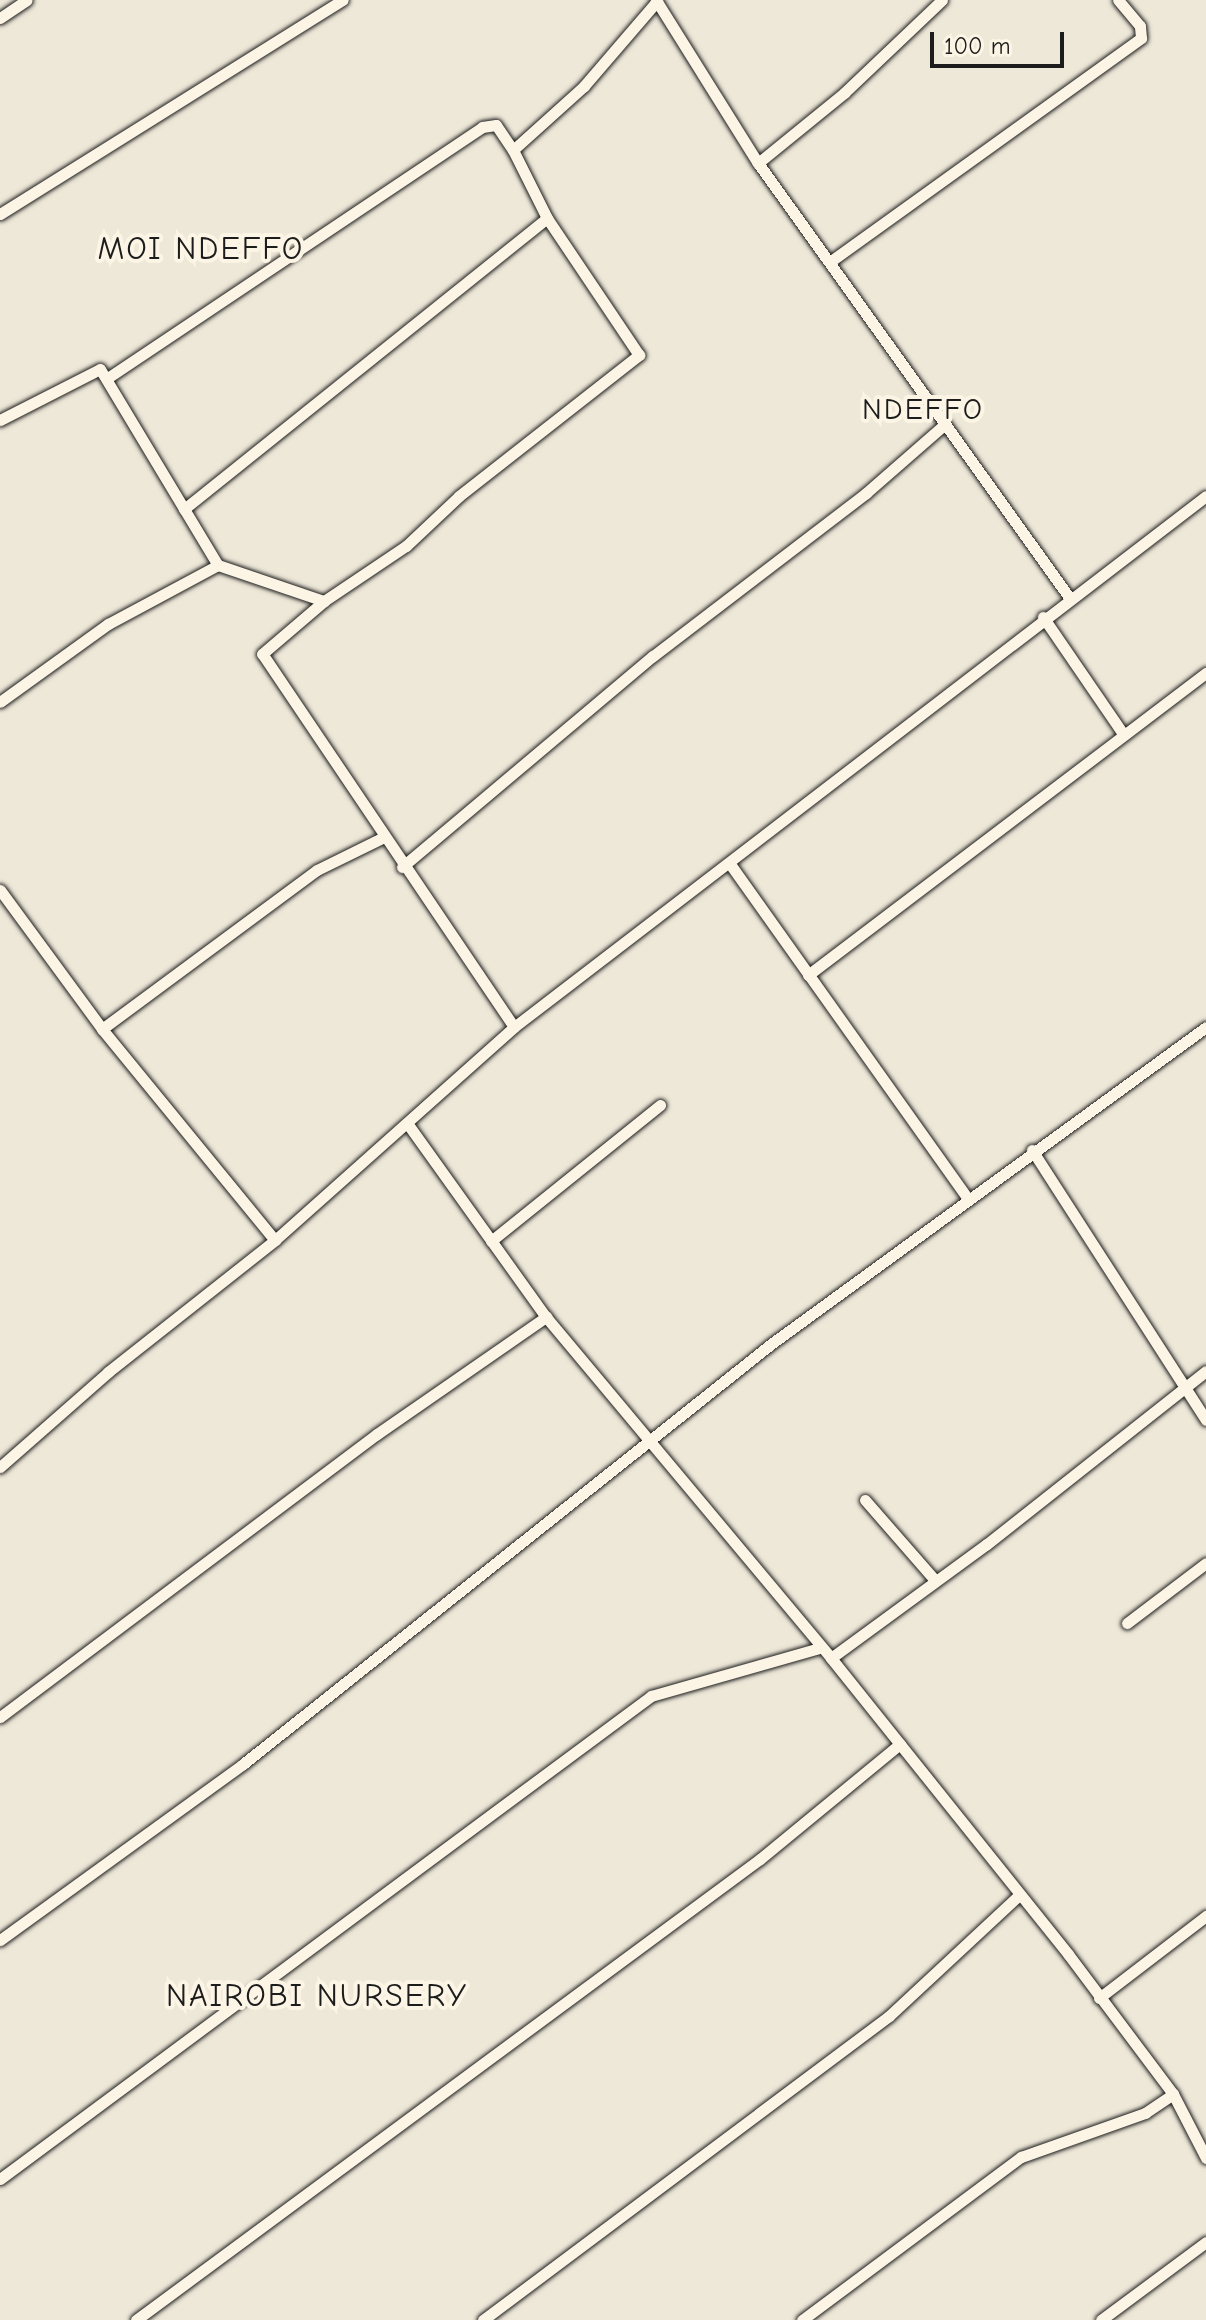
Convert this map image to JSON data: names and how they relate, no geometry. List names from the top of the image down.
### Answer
{
  "districts": ["MOI NDEFFO", "NDEFFO", "NAIROBI NURSERY"],
  "scale_bar": "100 m"
}
